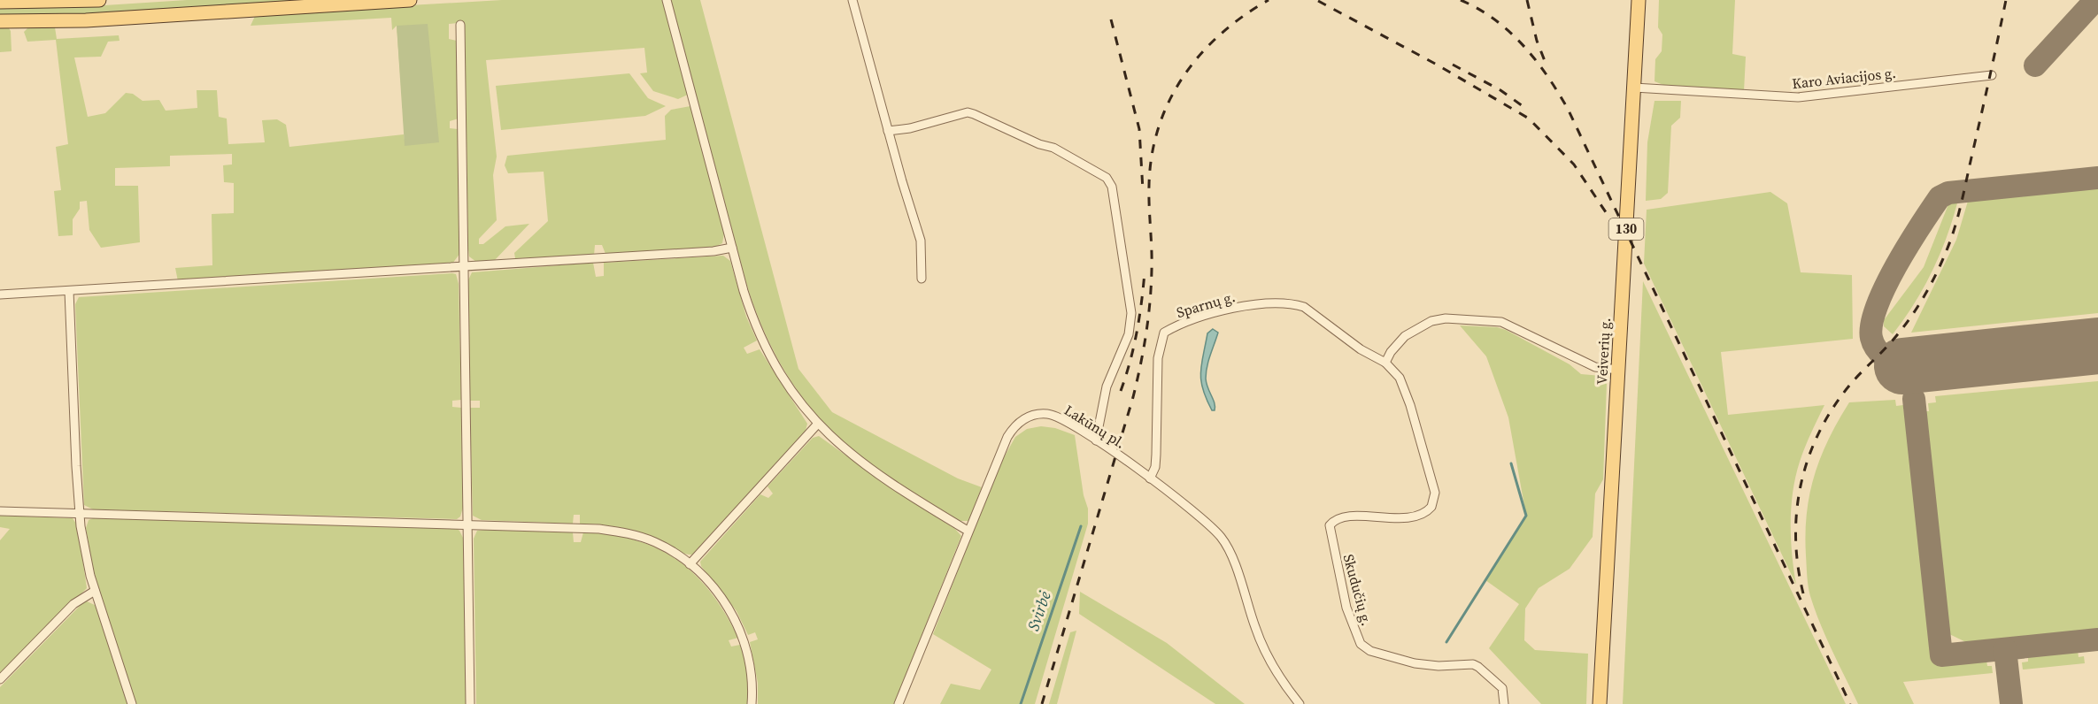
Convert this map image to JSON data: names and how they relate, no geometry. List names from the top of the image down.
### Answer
{
  "streets": {
    "main road": ["130", "Veiverių g."],
    "street": [
      "Karo Aviacijos g.",
      "Sparnų g.",
      "Lakūnų pl.",
      "Skudučių g."
    ]
  },
  "crossings": [
    ["Karo Aviacijos g.", "Veiverių g."],
    ["Sparnų g.", "Lakūnų pl."],
    ["Sparnų g.", "Skudučių g."]
  ],
  "water": ["Svirbė"]
}
